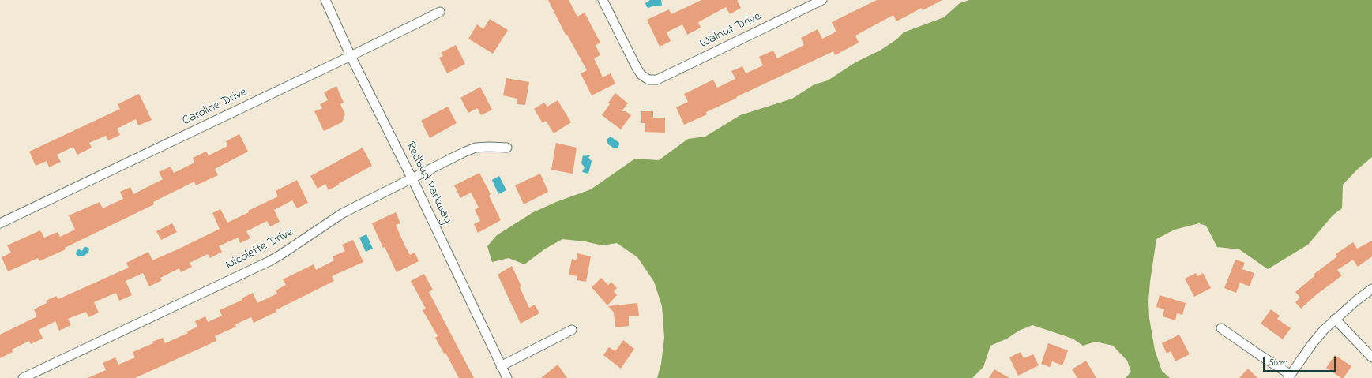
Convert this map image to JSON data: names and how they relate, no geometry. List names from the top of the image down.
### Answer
{
  "streets": {
    "street": [
      "Walnut Drive",
      "Caroline Drive",
      "Redbud Parkway",
      "Nicolette Drive"
    ]
  },
  "crossings": [
    ["Caroline Drive", "Redbud Parkway"],
    ["Redbud Parkway", "Nicolette Drive"]
  ],
  "scale_bar": "50 m"
}
